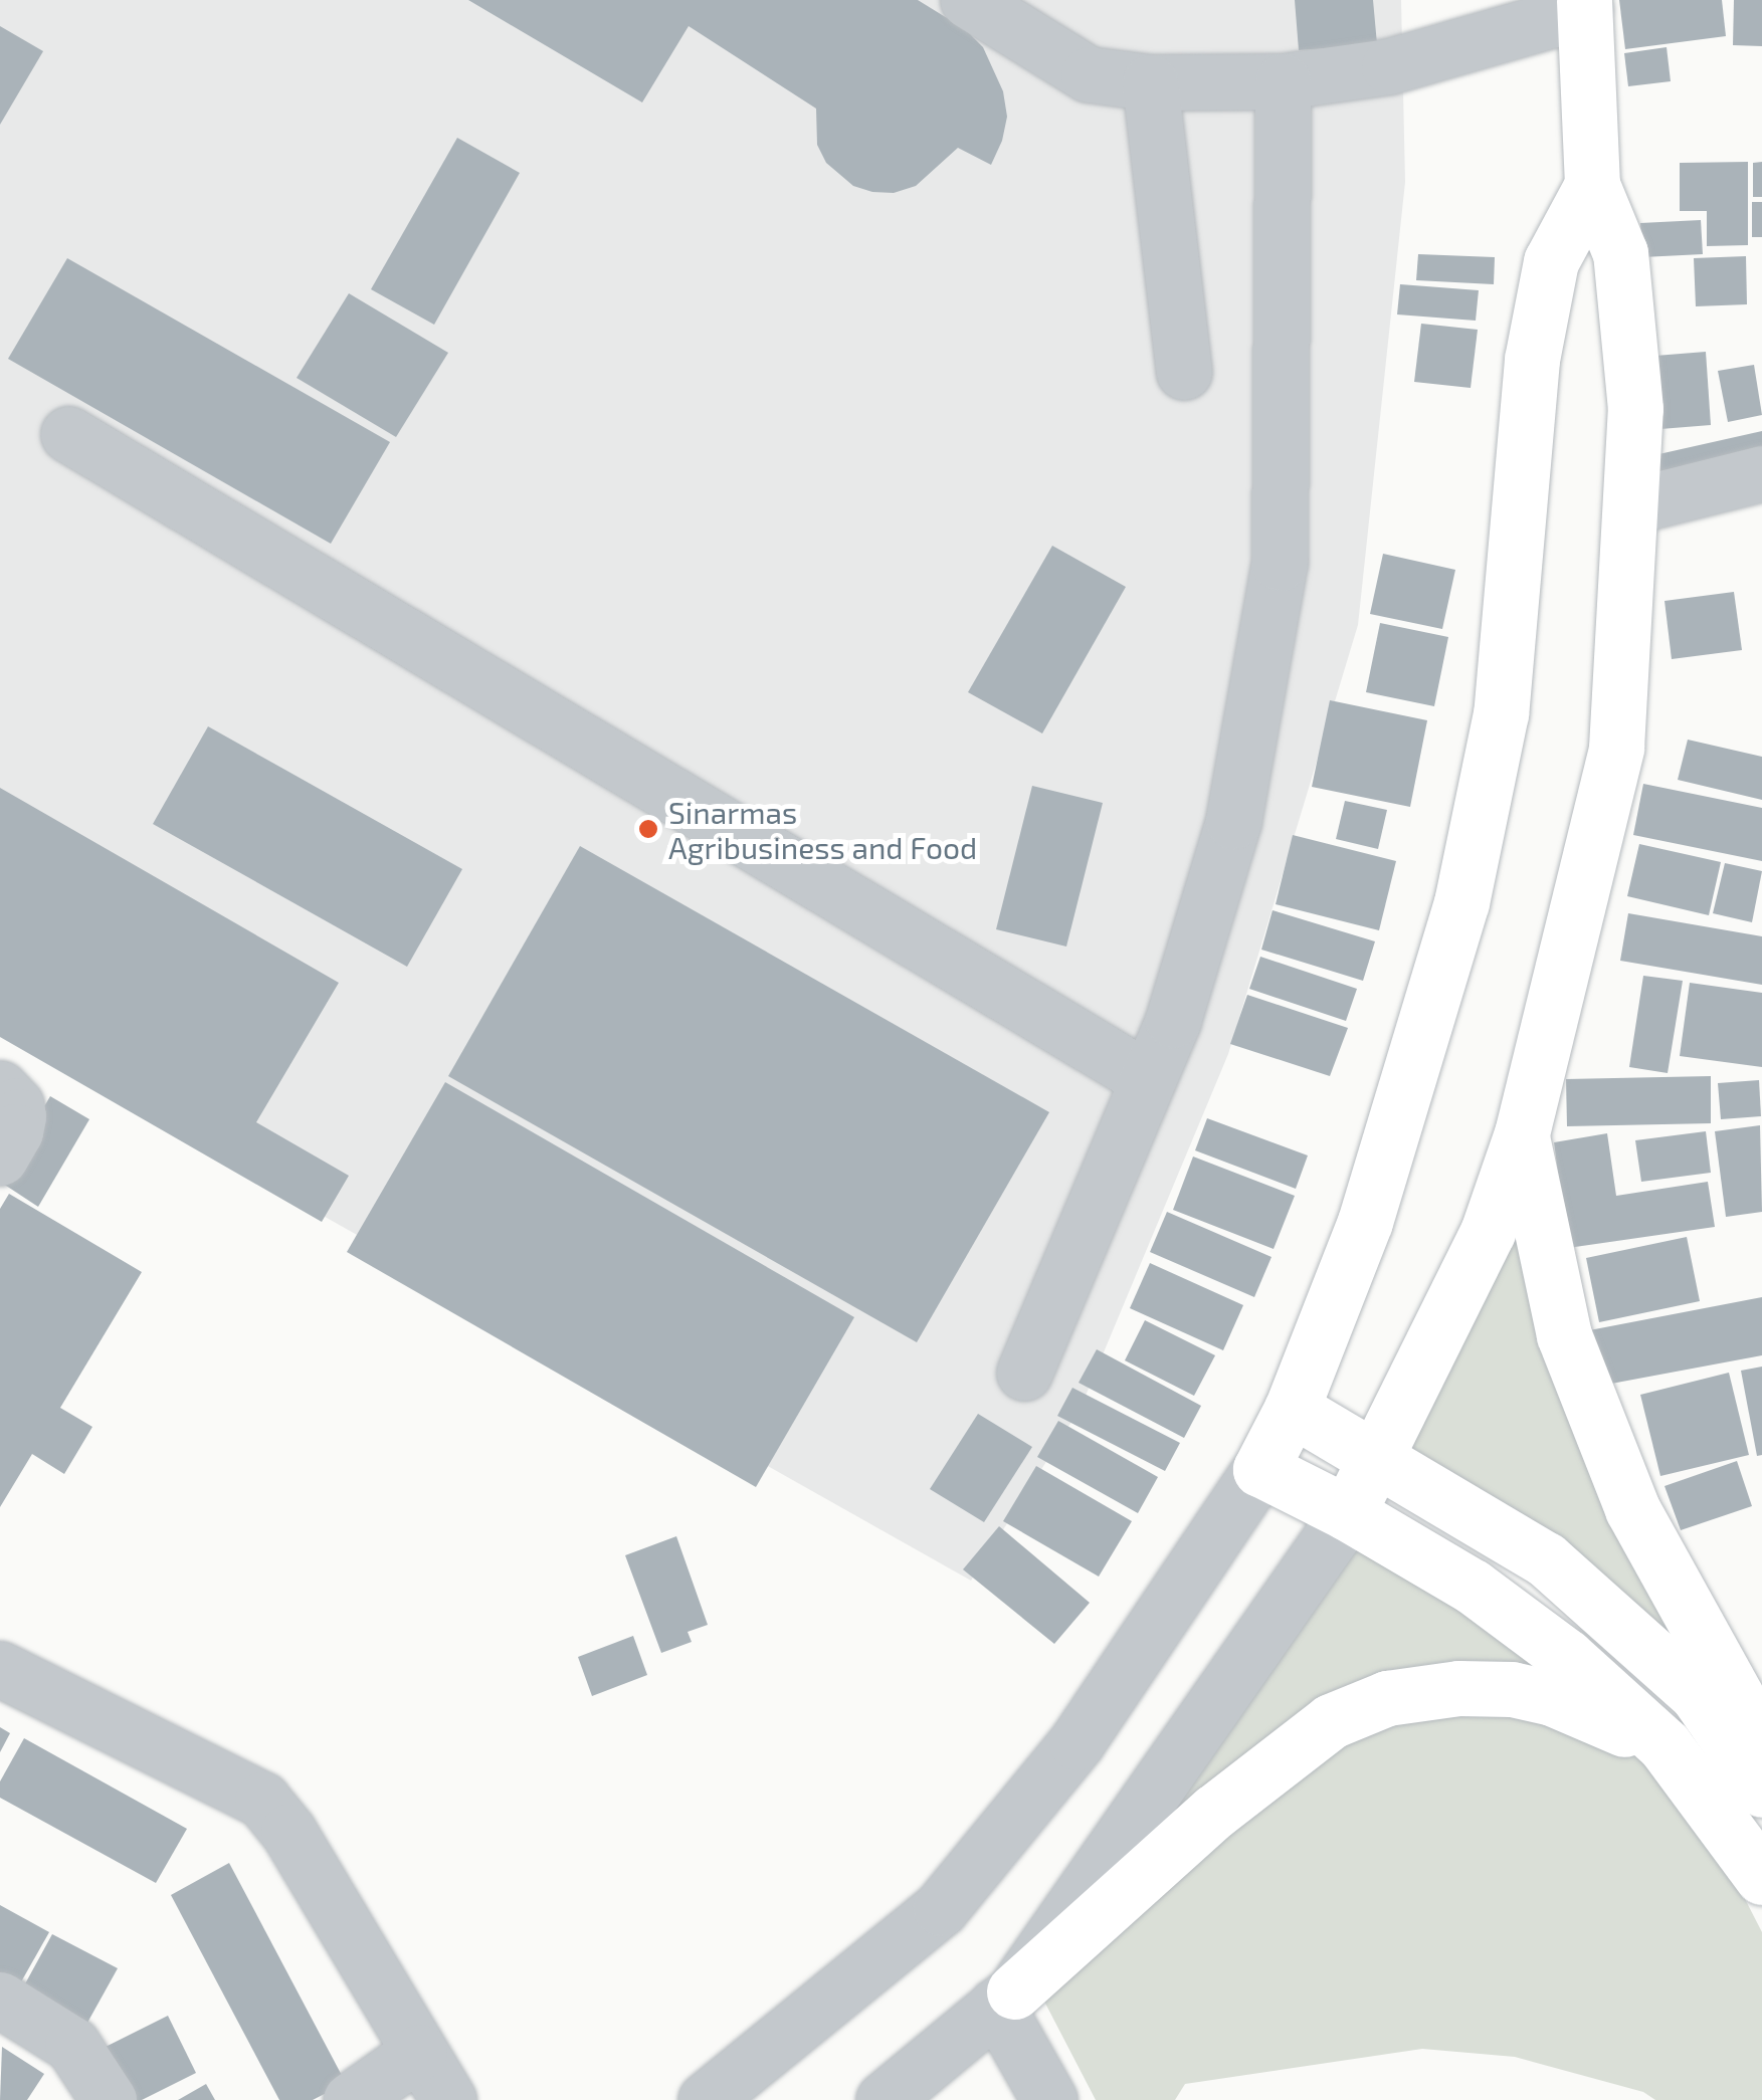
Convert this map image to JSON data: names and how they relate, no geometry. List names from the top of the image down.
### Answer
{
  "places": ["Sinarmas Agribusiness and Food"]
}
